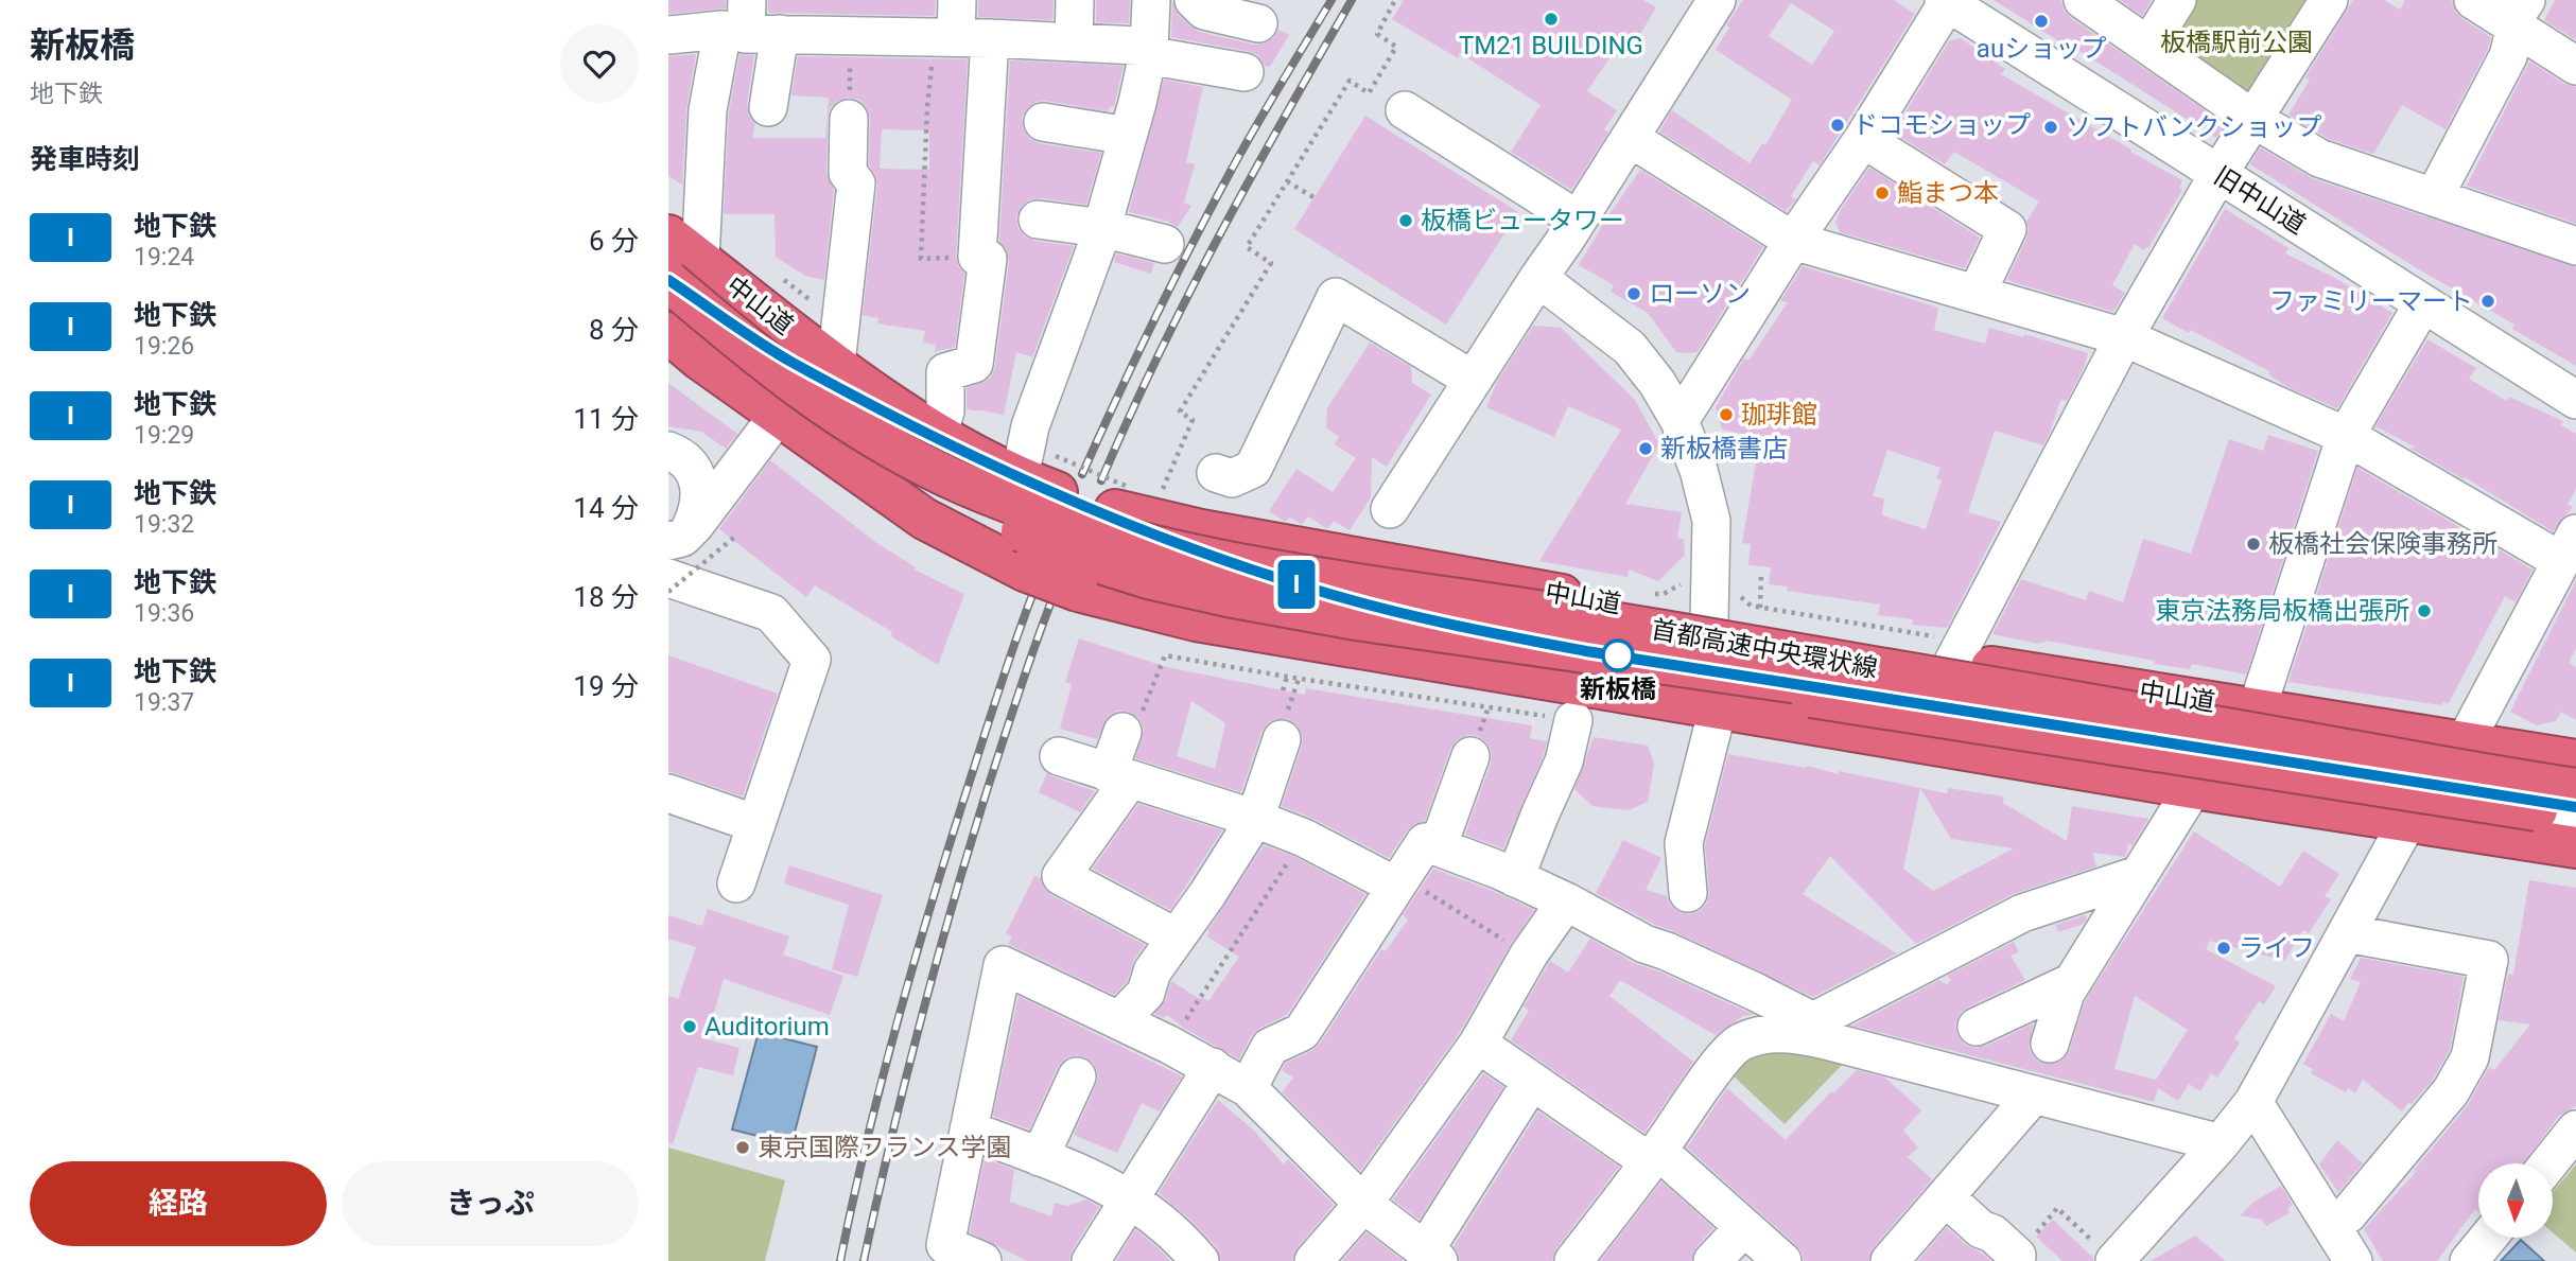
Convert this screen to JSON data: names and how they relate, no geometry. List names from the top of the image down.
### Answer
{
  "streets": {
    "highway": ["中山道", "首都高速中央環状線"],
    "street": ["旧中山道"]
  },
  "crossings": [
    ["中山道", "首都高速中央環状線"]
  ],
  "parks": ["板橋駅前公園"],
  "places": [
    "TM21 BUILDING",
    "auショップ",
    "ドコモショップ",
    "ソフトバンクショップ",
    "鮨まつ本",
    "板橋ビュータワー",
    "ローソン",
    "ファミリーマート",
    "珈琲館",
    "新板橋書店",
    "板橋社会保険事務所",
    "東京法務局板橋出張所",
    "新板橋",
    "ライフ",
    "Auditorium",
    "東京国際フランス学園"
  ],
  "lines": ["metro line I"],
  "north": "bottom",
  "page": {
    "heading": [
      ["新板橋", "地下鉄"],
      "発車時刻"
    ],
    "on_map": "I",
    "list": [
      {
        "mark": "I",
        "name": "地下鉄",
        "note": "19:24",
        "value": "6 分"
      },
      {
        "mark": "I",
        "name": "地下鉄",
        "note": "19:26",
        "value": "8 分"
      },
      {
        "mark": "I",
        "name": "地下鉄",
        "note": "19:29",
        "value": "11 分"
      },
      {
        "mark": "I",
        "name": "地下鉄",
        "note": "19:32",
        "value": "14 分"
      },
      {
        "mark": "I",
        "name": "地下鉄",
        "note": "19:36",
        "value": "18 分"
      },
      {
        "mark": "I",
        "name": "地下鉄",
        "note": "19:37",
        "value": "19 分"
      }
    ],
    "buttons": ["経路", "きっぷ"]
  }
}
